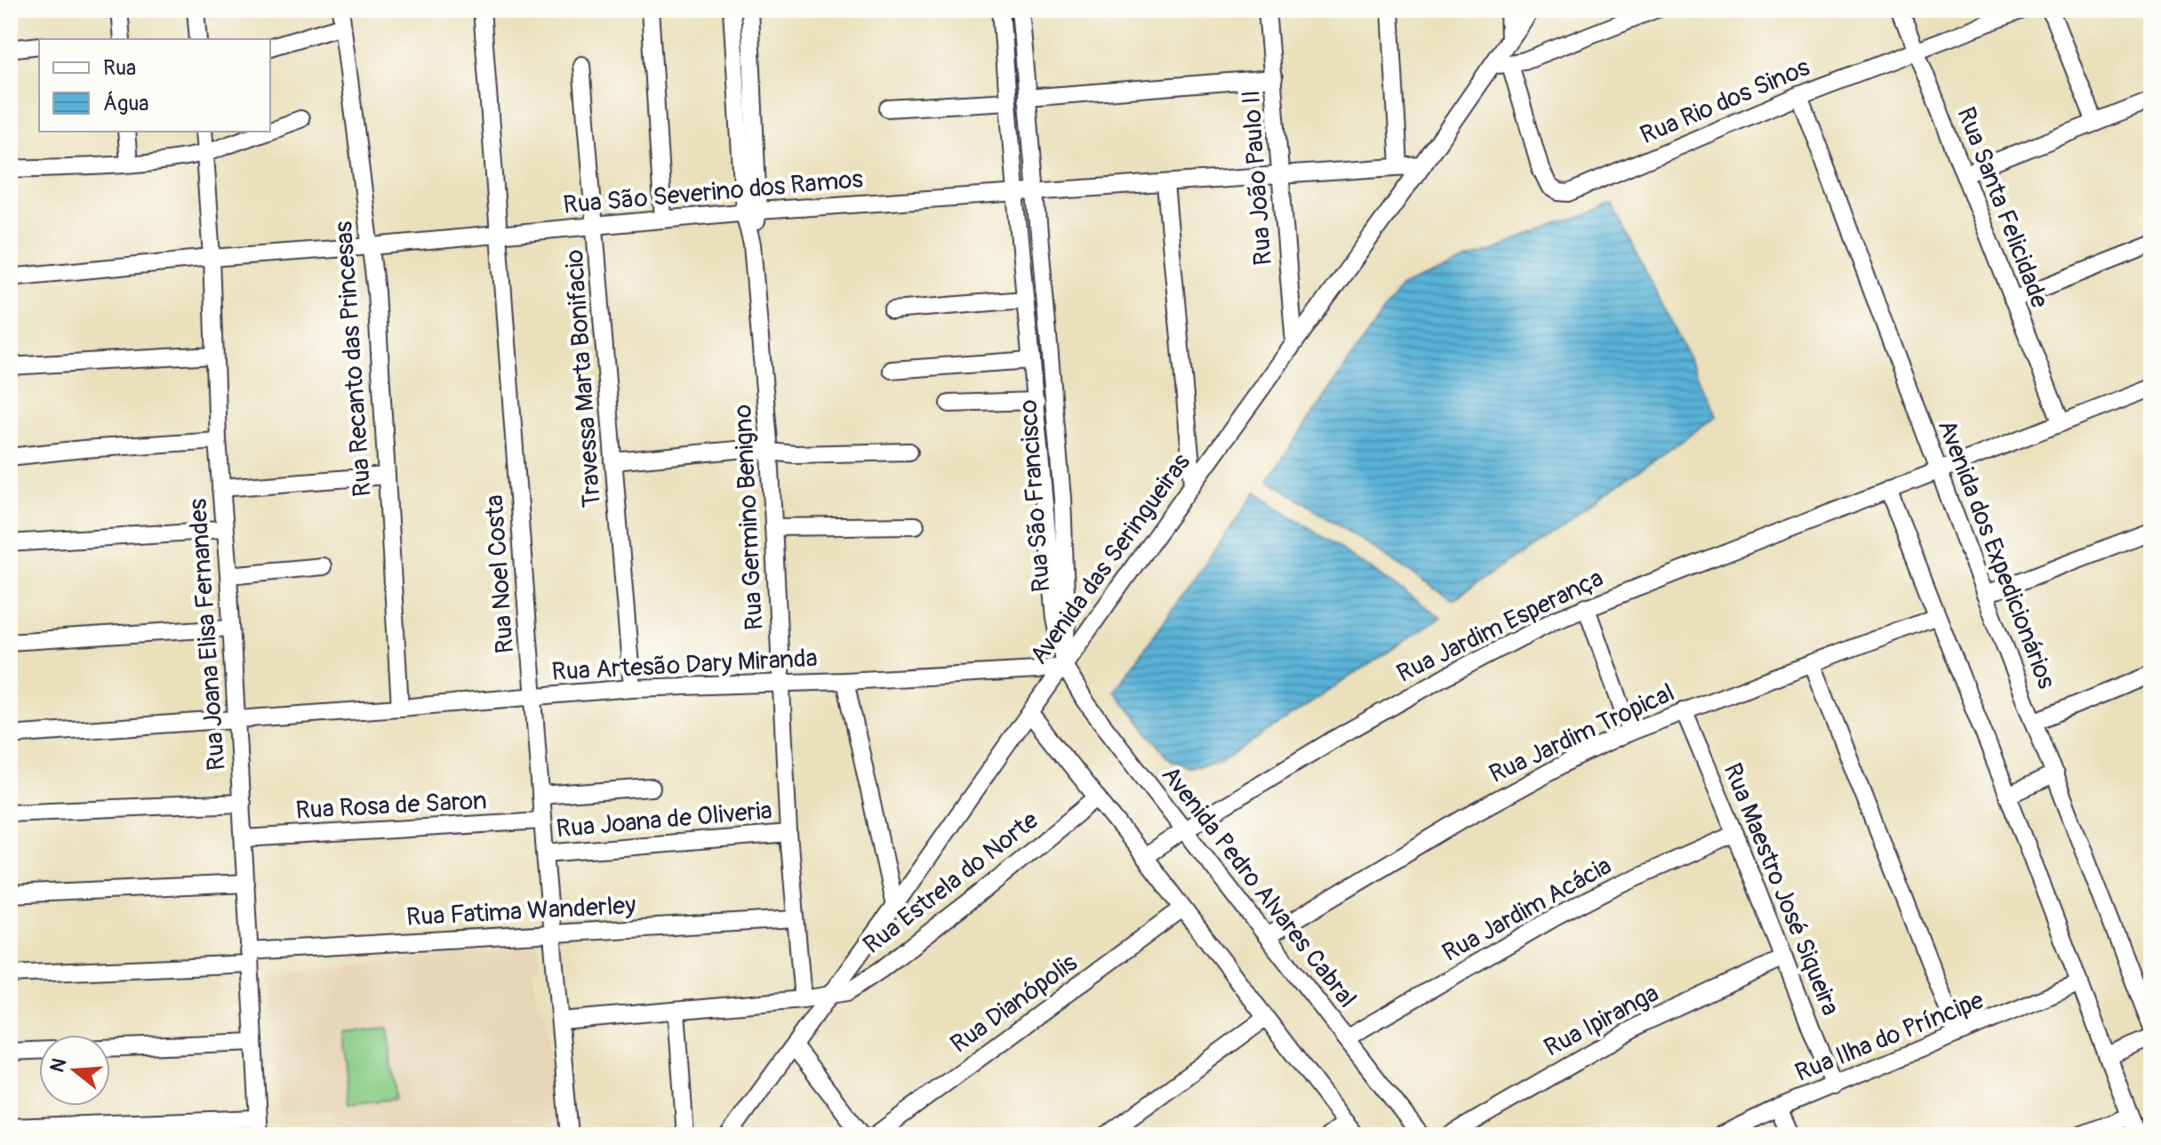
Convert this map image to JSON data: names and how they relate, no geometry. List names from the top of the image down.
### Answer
{
  "streets": {
    "street": [
      "Rua Rio dos Sinos",
      "Rua João Paulo II",
      "Rua São Severino dos Ramos",
      "Rua Santa Felicidade",
      "Rua Recanto das Princesas",
      "Travessa Marta Bonifacio",
      "Rua São Francisco",
      "Rua Germino Benigno",
      "Avenida dos Expedicionários",
      "Avenida das Seringueiras",
      "Rua Noel Costa",
      "Rua Jardim Esperança",
      "Rua Joana Elisa Fernandes",
      "Rua Artesão Dary Miranda",
      "Rua Jardim Tropical",
      "Rua Rosa de Saron",
      "Rua Joana de Oliveria",
      "Rua Estrela do Norte",
      "Avenida Pedro Alvares Cabral",
      "Rua Maestro José Siqueira",
      "Rua Jardim Acácia",
      "Rua Fatima Wanderley",
      "Rua Dianópolis",
      "Rua Ipiranga",
      "Rua Ilha do Príncipe"
    ]
  },
  "crossings": [
    ["Rua Rio dos Sinos", "Rua Santa Felicidade"],
    ["Rua Rio dos Sinos", "Avenida dos Expedicionários"],
    ["Rua Rio dos Sinos", "Avenida das Seringueiras"],
    ["Rua João Paulo II", "Rua São Severino dos Ramos"],
    ["Rua João Paulo II", "Avenida das Seringueiras"],
    ["Rua São Severino dos Ramos", "Rua Recanto das Princesas"],
    ["Rua São Severino dos Ramos", "Travessa Marta Bonifacio"],
    ["Rua São Severino dos Ramos", "Rua São Francisco"],
    ["Rua São Severino dos Ramos", "Rua Germino Benigno"],
    ["Rua São Severino dos Ramos", "Avenida das Seringueiras"],
    ["Rua São Severino dos Ramos", "Rua Noel Costa"],
    ["Rua São Severino dos Ramos", "Rua Joana Elisa Fernandes"],
    ["Rua Santa Felicidade", "Rua Jardim Esperança"],
    ["Rua Recanto das Princesas", "Rua Artesão Dary Miranda"],
    ["Travessa Marta Bonifacio", "Rua Artesão Dary Miranda"],
    ["Rua São Francisco", "Avenida das Seringueiras"],
    ["Rua São Francisco", "Rua Artesão Dary Miranda"],
    ["Rua São Francisco", "Avenida Pedro Alvares Cabral"],
    ["Rua Germino Benigno", "Rua Artesão Dary Miranda"],
    ["Rua Germino Benigno", "Rua Joana de Oliveria"],
    ["Rua Germino Benigno", "Rua Fatima Wanderley"],
    ["Avenida dos Expedicionários", "Rua Jardim Esperança"],
    ["Avenida das Seringueiras", "Rua Artesão Dary Miranda"],
    ["Avenida das Seringueiras", "Rua Estrela do Norte"],
    ["Avenida das Seringueiras", "Avenida Pedro Alvares Cabral"],
    ["Rua Noel Costa", "Rua Artesão Dary Miranda"],
    ["Rua Noel Costa", "Rua Rosa de Saron"],
    ["Rua Noel Costa", "Rua Joana de Oliveria"],
    ["Rua Noel Costa", "Rua Fatima Wanderley"],
    ["Rua Jardim Esperança", "Avenida Pedro Alvares Cabral"],
    ["Rua Joana Elisa Fernandes", "Rua Artesão Dary Miranda"],
    ["Rua Joana Elisa Fernandes", "Rua Rosa de Saron"],
    ["Rua Joana Elisa Fernandes", "Rua Fatima Wanderley"],
    ["Rua Artesão Dary Miranda", "Avenida Pedro Alvares Cabral"],
    ["Rua Jardim Tropical", "Avenida Pedro Alvares Cabral"],
    ["Rua Jardim Tropical", "Rua Maestro José Siqueira"],
    ["Avenida Pedro Alvares Cabral", "Rua Jardim Acácia"],
    ["Rua Maestro José Siqueira", "Rua Jardim Acácia"],
    ["Rua Maestro José Siqueira", "Rua Ipiranga"],
    ["Rua Maestro José Siqueira", "Rua Ilha do Príncipe"]
  ],
  "legend": ["Rua", "Água"],
  "north": "left"
}
